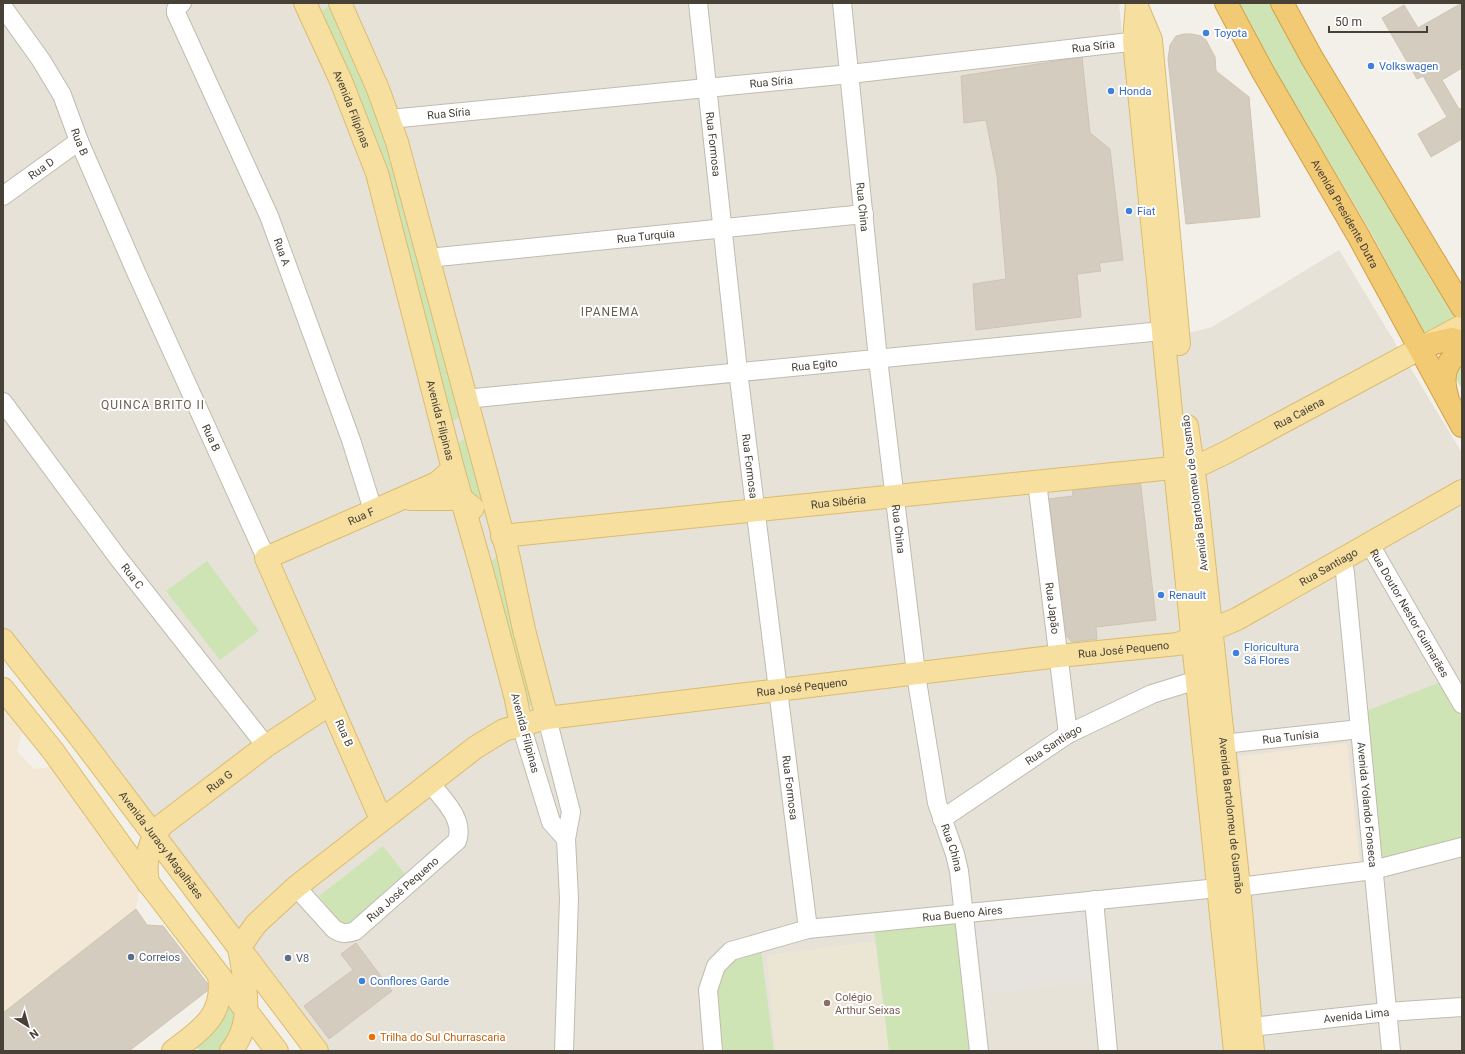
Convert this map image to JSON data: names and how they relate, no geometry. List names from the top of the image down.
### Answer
{
  "streets": {
    "highway": ["Avenida Presidente Dutra"],
    "main road": [
      "Avenida Filipinas",
      "Rua B",
      "Rua Caiena",
      "Avenida Bartolomeu de Gusmão",
      "Rua Sibéria",
      "Rua F",
      "Rua Santiago",
      "Rua José Pequeno",
      "Rua G",
      "Avenida Juracy Magalhães"
    ],
    "street": [
      "Rua Síria",
      "Rua Formosa",
      "Rua D",
      "Rua China",
      "Rua Turquia",
      "Rua A",
      "Rua Egito",
      "Rua C",
      "Rua Japão",
      "Rua Doutor Nestor Guimarães",
      "Rua Tunísia",
      "Avenida Yolando Fonseca",
      "Rua Bueno Aires",
      "Avenida Lima"
    ]
  },
  "crossings": [
    ["Rua Síria", "Rua Formosa"],
    ["Rua Síria", "Rua China"],
    ["Rua Síria", "Avenida Bartolomeu de Gusmão"],
    ["Avenida Filipinas", "Rua F"],
    ["Avenida Filipinas", "Rua José Pequeno"],
    ["Rua B", "Rua D"],
    ["Rua B", "Rua F"],
    ["Rua B", "Rua José Pequeno"],
    ["Rua B", "Rua G"],
    ["Rua Formosa", "Rua Turquia"],
    ["Rua Formosa", "Rua Egito"],
    ["Rua Formosa", "Rua Sibéria"],
    ["Rua Formosa", "Rua José Pequeno"],
    ["Rua Formosa", "Rua Bueno Aires"],
    ["Rua China", "Rua Turquia"],
    ["Rua China", "Rua Egito"],
    ["Rua China", "Rua Sibéria"],
    ["Rua China", "Rua Santiago"],
    ["Rua China", "Rua José Pequeno"],
    ["Rua China", "Rua Bueno Aires"],
    ["Avenida Presidente Dutra", "Rua Caiena"],
    ["Rua A", "Rua F"],
    ["Rua Egito", "Avenida Bartolomeu de Gusmão"],
    ["Rua Caiena", "Avenida Bartolomeu de Gusmão"],
    ["Rua Caiena", "Rua Sibéria"],
    ["Avenida Bartolomeu de Gusmão", "Rua Sibéria"],
    ["Avenida Bartolomeu de Gusmão", "Rua Santiago"],
    ["Avenida Bartolomeu de Gusmão", "Rua José Pequeno"],
    ["Avenida Bartolomeu de Gusmão", "Rua Tunísia"],
    ["Avenida Bartolomeu de Gusmão", "Rua Bueno Aires"],
    ["Avenida Bartolomeu de Gusmão", "Avenida Lima"],
    ["Rua Sibéria", "Rua Japão"],
    ["Rua Santiago", "Rua Japão"],
    ["Rua Santiago", "Rua Doutor Nestor Guimarães"],
    ["Rua Santiago", "Rua José Pequeno"],
    ["Rua Santiago", "Avenida Yolando Fonseca"],
    ["Rua C", "Rua G"],
    ["Rua Japão", "Rua José Pequeno"],
    ["Rua José Pequeno", "Avenida Juracy Magalhães"],
    ["Rua Tunísia", "Avenida Yolando Fonseca"],
    ["Rua G", "Avenida Juracy Magalhães"],
    ["Avenida Yolando Fonseca", "Rua Bueno Aires"],
    ["Avenida Yolando Fonseca", "Avenida Lima"]
  ],
  "districts": ["IPANEMA", "QUINCA BRITO II"],
  "places": [
    "Toyota",
    "Volkswagen",
    "Honda",
    "Fiat",
    "Renault",
    "Floricultura Sá Flores",
    "Correios",
    "V8",
    "Conflores Garde",
    "Colégio Arthur Seixas",
    "Trilha do Sul Churrascaria"
  ],
  "scale_bar": "50 m",
  "north": "bottom right"
}
